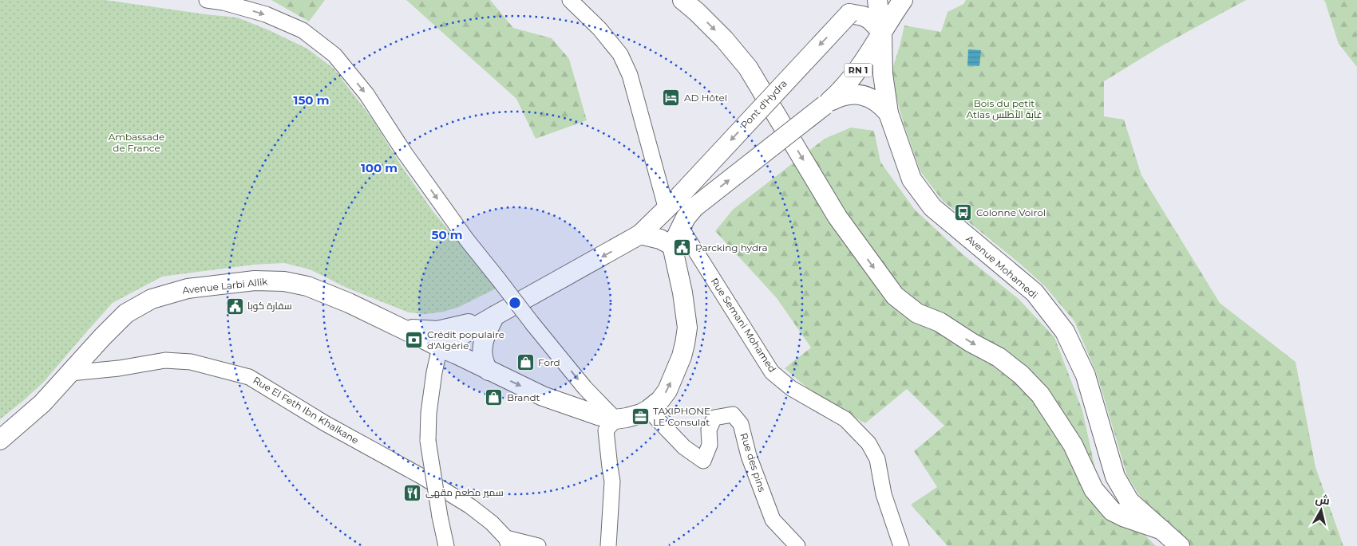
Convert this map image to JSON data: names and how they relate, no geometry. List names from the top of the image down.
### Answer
{
  "streets": {
    "main road": [
      "RN 1",
      "Pont d'Hydra",
      "Avenue Mohamedi",
      "Avenue Larbi Allik"
    ],
    "street": ["Rue Semani Mohamed", "Rue El Feth Ibn Khalkane", "Rue des pins"]
  },
  "crossings": [
    ["RN 1", "Avenue Mohamedi"],
    ["Avenue Larbi Allik", "Rue El Feth Ibn Khalkane"]
  ],
  "parks": ["Bois du petit Atlas غابة الأطلس", "Ambassade de France"],
  "places": {
    "hotel": ["AD Hôtel"],
    "bus stop": ["Colonne Voirol"],
    "public building": ["Parcking hydra", "سفارة كوبا"],
    "bank": ["Crédit populaire d'Algérie"],
    "shop": ["Ford", "Brandt"],
    "office": ["TAXIPHONE LE Consulat"],
    "restaurant": ["سمير مطعم مقهى"]
  },
  "north": "top",
  "rings": ["150 m", "100 m", "50 m"]
}
